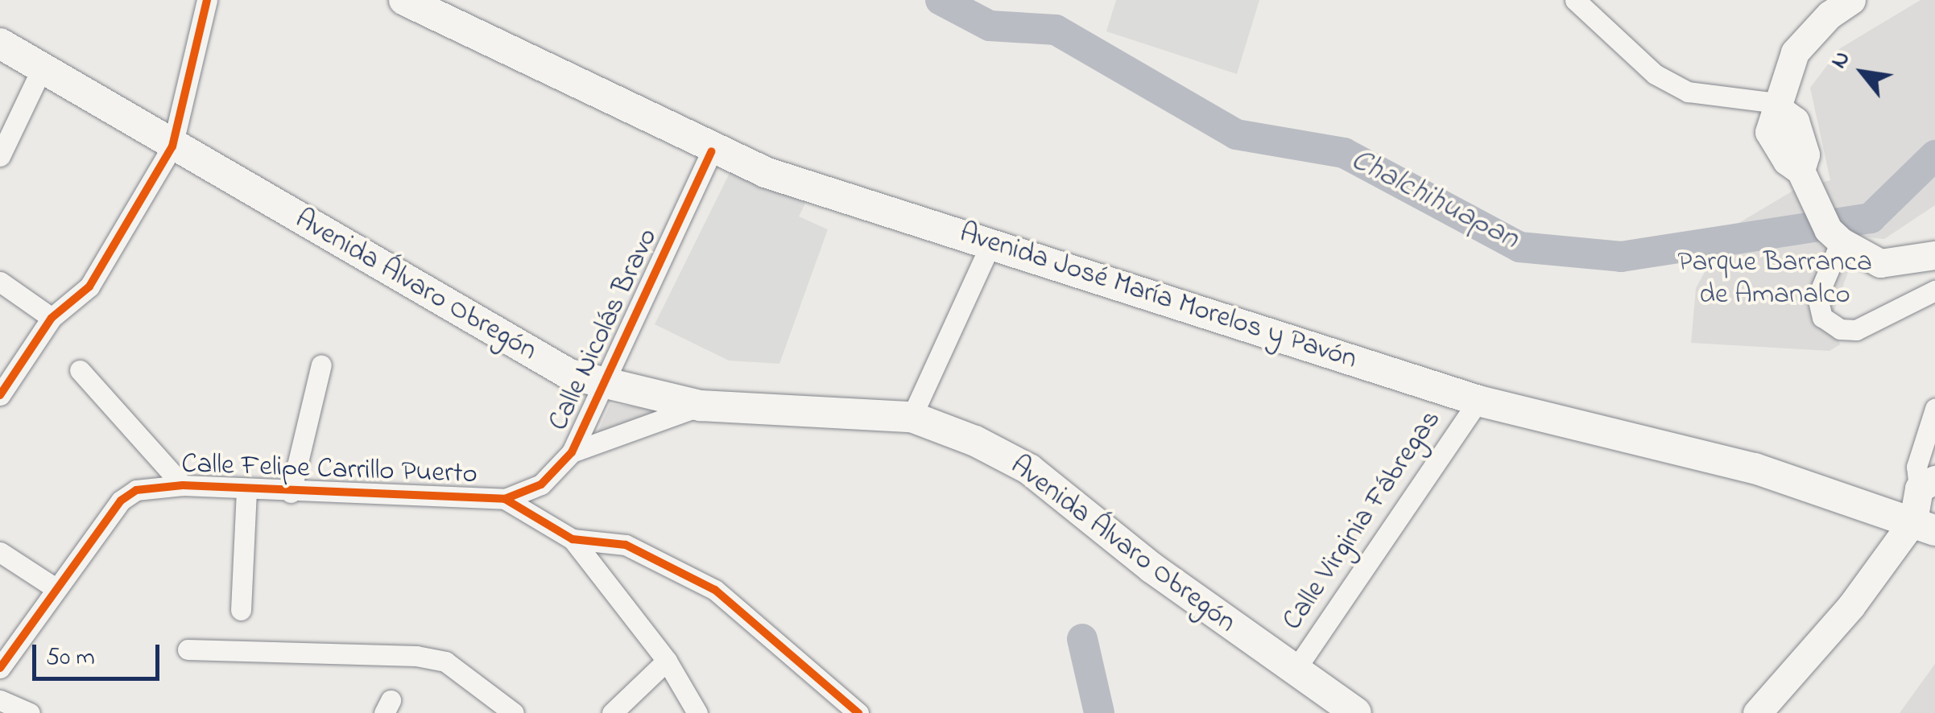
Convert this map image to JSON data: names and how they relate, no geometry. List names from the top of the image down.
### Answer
{
  "streets": {
    "main road": ["Avenida Álvaro Obregón", "Avenida José María Morelos y Pavón"],
    "street": ["Calle Nicolás Bravo", "Calle Felipe Carrillo Puerto", "Calle Virginia Fábregas"]
  },
  "crossings": [
    ["Avenida Álvaro Obregón", "Calle Nicolás Bravo"],
    ["Avenida Álvaro Obregón", "Calle Virginia Fábregas"],
    ["Avenida José María Morelos y Pavón", "Calle Nicolás Bravo"],
    ["Avenida José María Morelos y Pavón", "Calle Virginia Fábregas"],
    ["Calle Nicolás Bravo", "Calle Felipe Carrillo Puerto"]
  ],
  "water": ["Chalchihuapan"],
  "parks": ["Parque Barranca de Amanalco"],
  "scale_bar": "50 m",
  "north": "top left"
}
